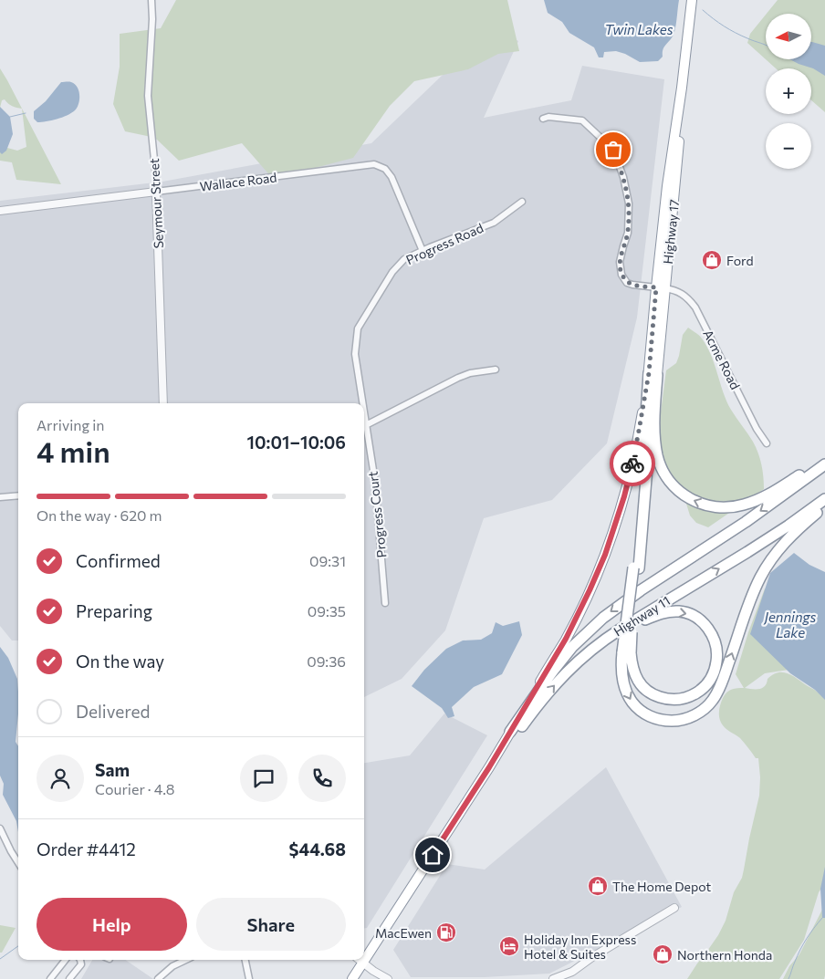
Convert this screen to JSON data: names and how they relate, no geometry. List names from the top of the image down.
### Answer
{
  "streets": {
    "highway": ["Highway 17", "Highway 11"],
    "street": [
      "Wallace Road",
      "Seymour Street",
      "Progress Road",
      "Acme Road",
      "Progress Court"
    ]
  },
  "crossings": [
    ["Wallace Road", "Seymour Street"],
    ["Wallace Road", "Progress Road"],
    ["Highway 17", "Acme Road"],
    ["Highway 17", "Highway 11"]
  ],
  "water": ["Twin Lakes", "Jennings Lake"],
  "places": {
    "shop": ["Ford", "The Home Depot", "Northern Honda"],
    "fuel station": ["MacEwen"],
    "hotel": ["Holiday Inn Express Hotel & Suites"]
  },
  "north": "left",
  "page": {
    "map_buttons": ["+", "−"],
    "heading": ["4 min", "Arriving in", "10:01–10:06"],
    "panel": [
      "Sam",
      "Courier · 4.8",
      "Order #4412",
      "$44.68"
    ],
    "bar": "On the way · 620 m",
    "list": [
      ["Confirmed", "09:31"],
      ["Preparing", "09:35"],
      ["On the way", "09:36"],
      "Delivered"
    ],
    "buttons": ["Help", "Share"]
  }
}
